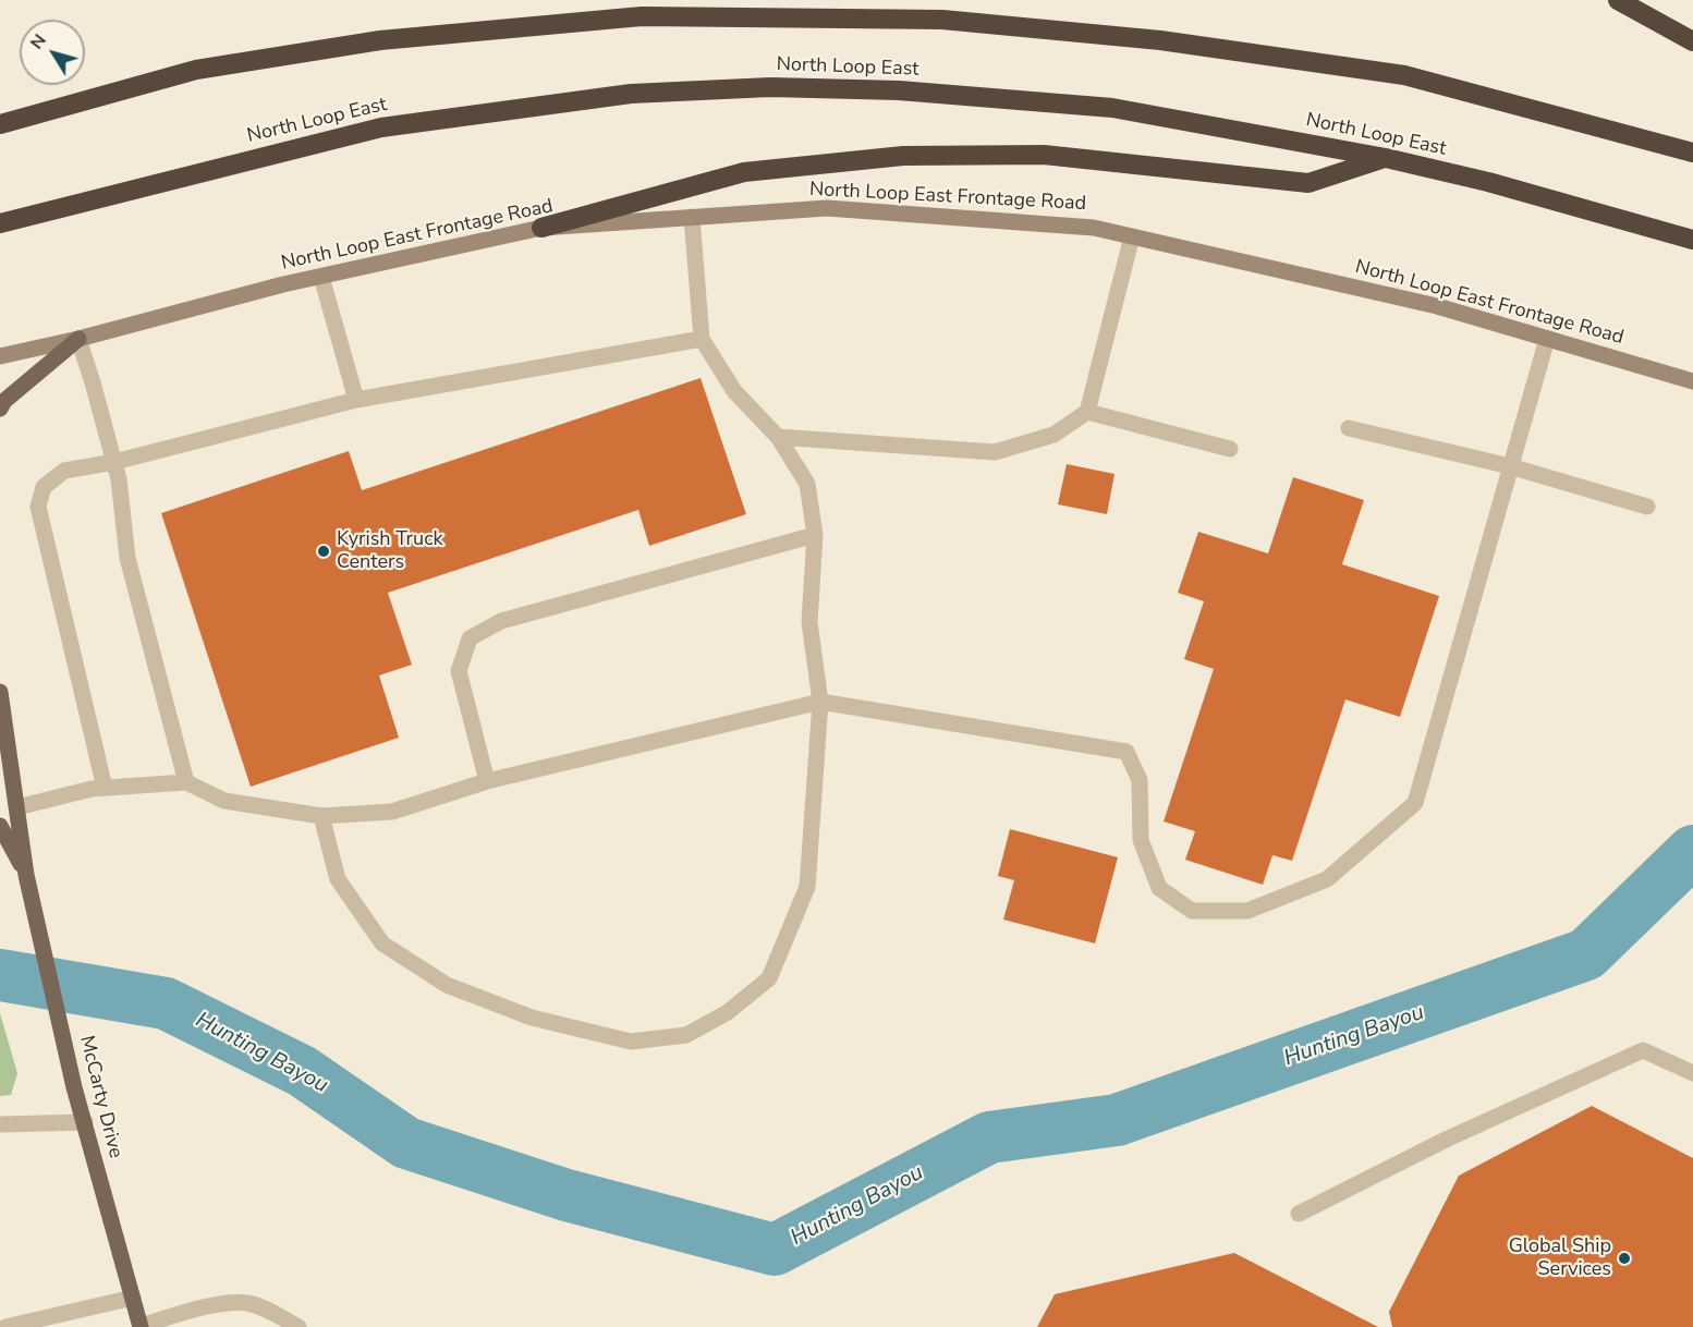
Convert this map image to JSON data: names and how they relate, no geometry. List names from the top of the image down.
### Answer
{
  "streets": {
    "highway": ["North Loop East"],
    "main road": ["North Loop East Frontage Road", "McCarty Drive"]
  },
  "water": ["Hunting Bayou"],
  "places": ["Kyrish Truck Centers", "Global Ship Services"],
  "north": "top left"
}
